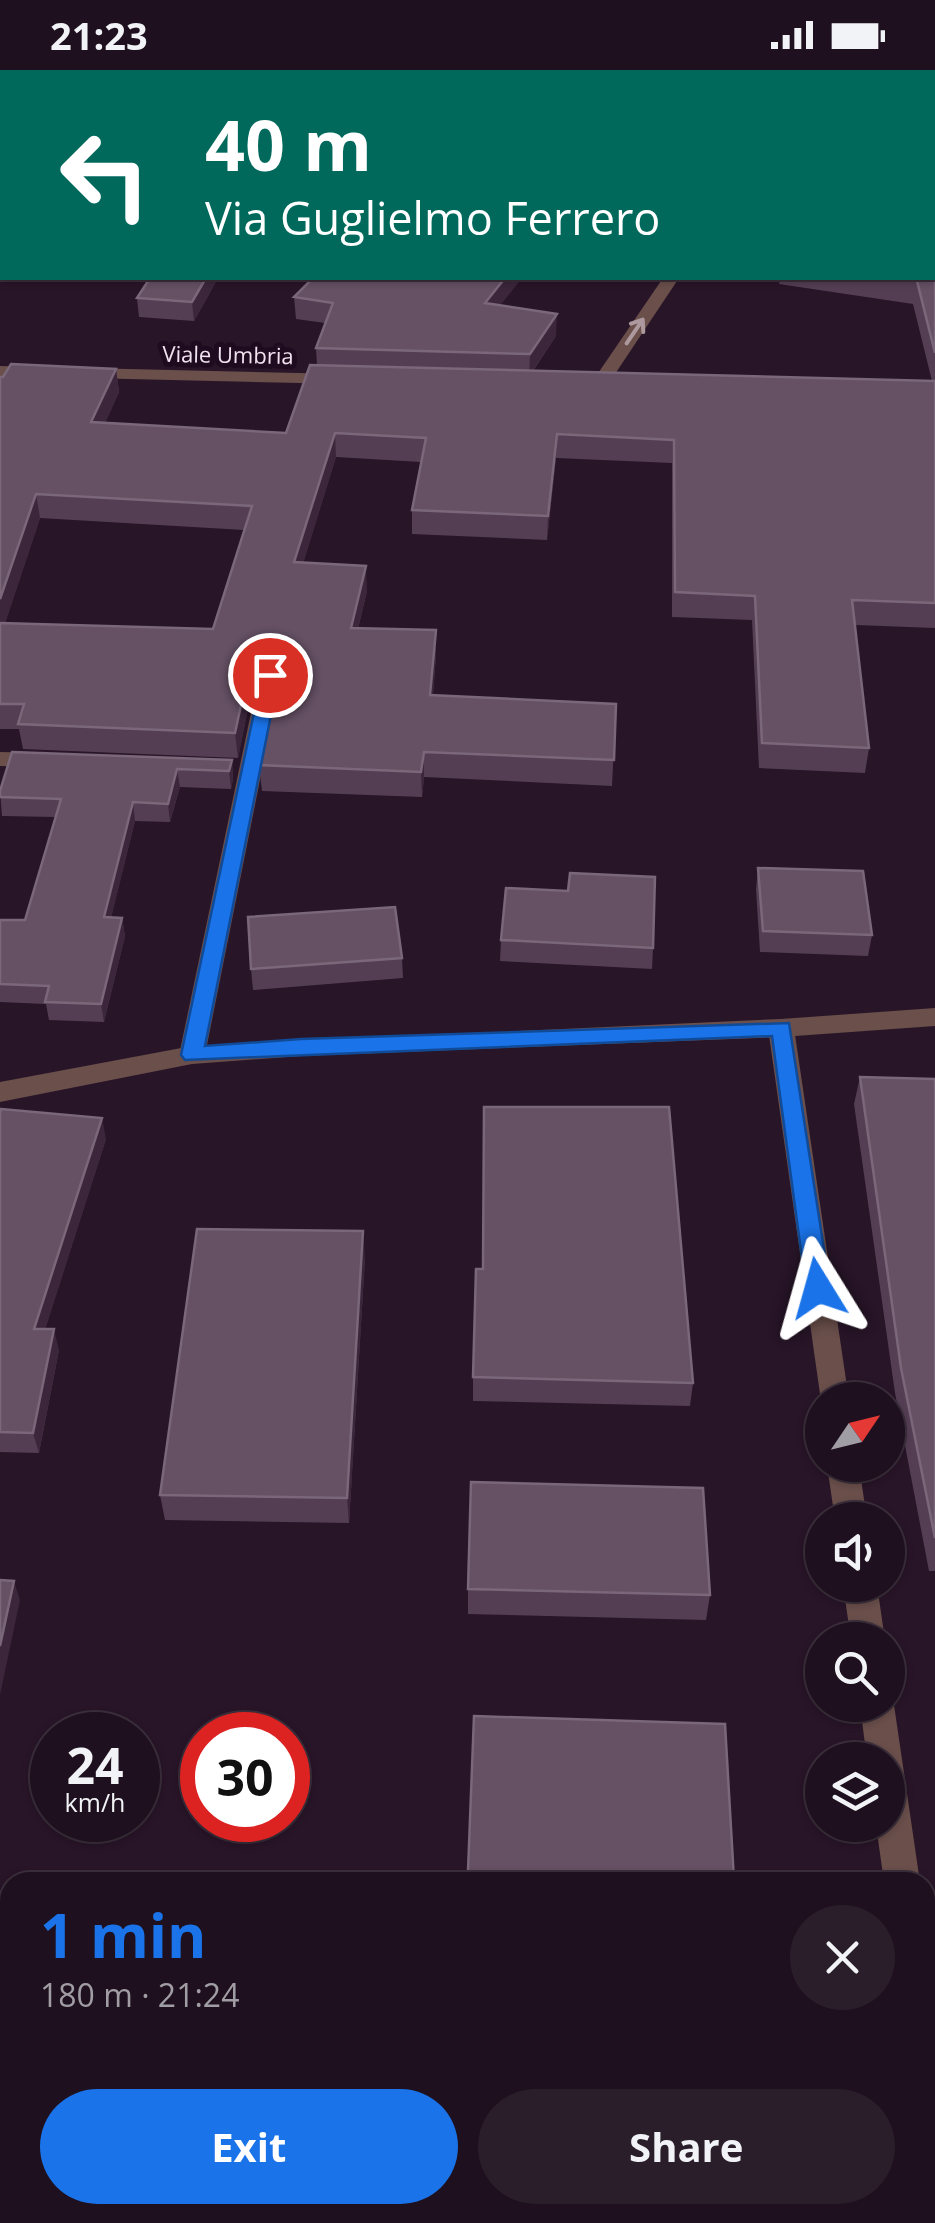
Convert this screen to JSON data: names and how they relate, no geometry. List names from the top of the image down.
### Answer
{
  "streets": {
    "street": ["Viale Umbria"]
  },
  "north": "top right",
  "page": {
    "status": "21:23",
    "turn": ["40 m", "Via Guglielmo Ferrero"],
    "speed": "24 km/h",
    "limit": "30",
    "heading": ["1 min", "180 m · 21:24"],
    "buttons": ["Exit", "Share"]
  }
}
